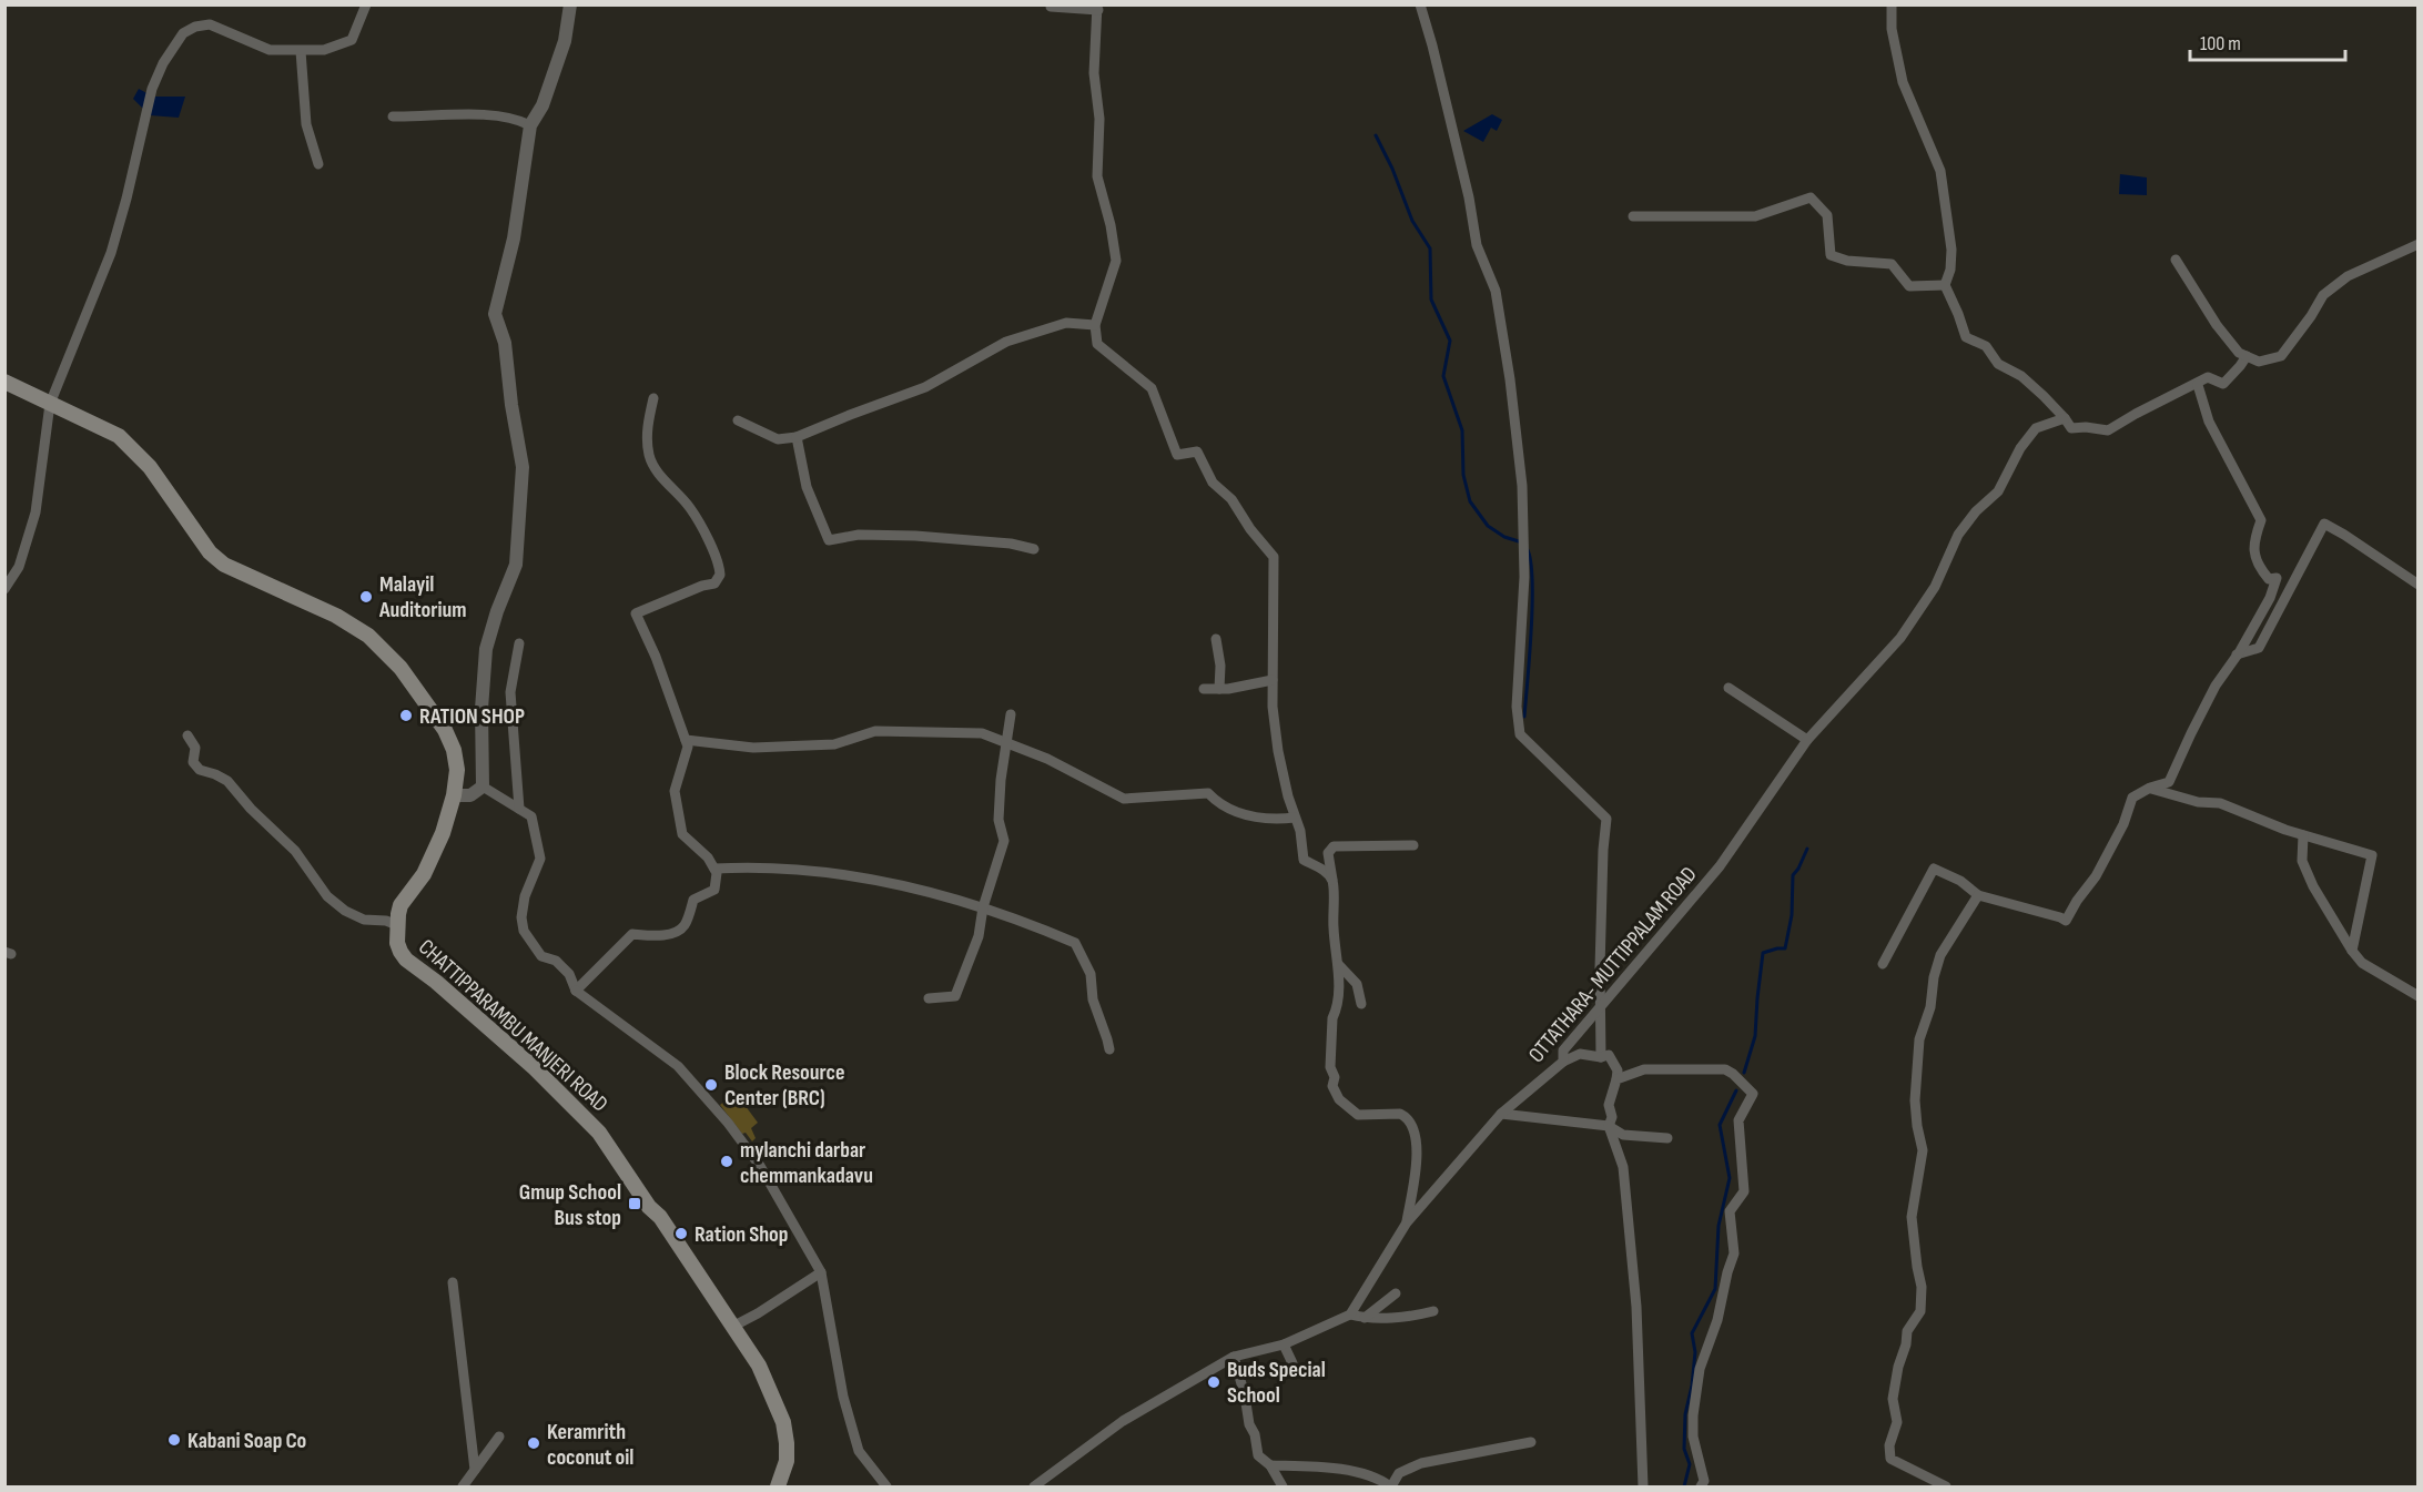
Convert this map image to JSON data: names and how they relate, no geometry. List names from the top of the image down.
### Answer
{
  "streets": {
    "main road": ["CHATTIPPARAMBU MANJERI ROAD"],
    "street": ["OTTATHARA- MUTTIPPALAM ROAD"]
  },
  "places": {
    "other": [
      "Malayil Auditorium",
      "RATION SHOP",
      "Block Resource Center (BRC)",
      "mylanchi darbar chemmankadavu",
      "Ration Shop",
      "Buds Special School",
      "Kabani Soap Co",
      "Keramrith coconut oil"
    ],
    "transit": ["Gmup School Bus stop"]
  },
  "scale_bar": "100 m"
}
